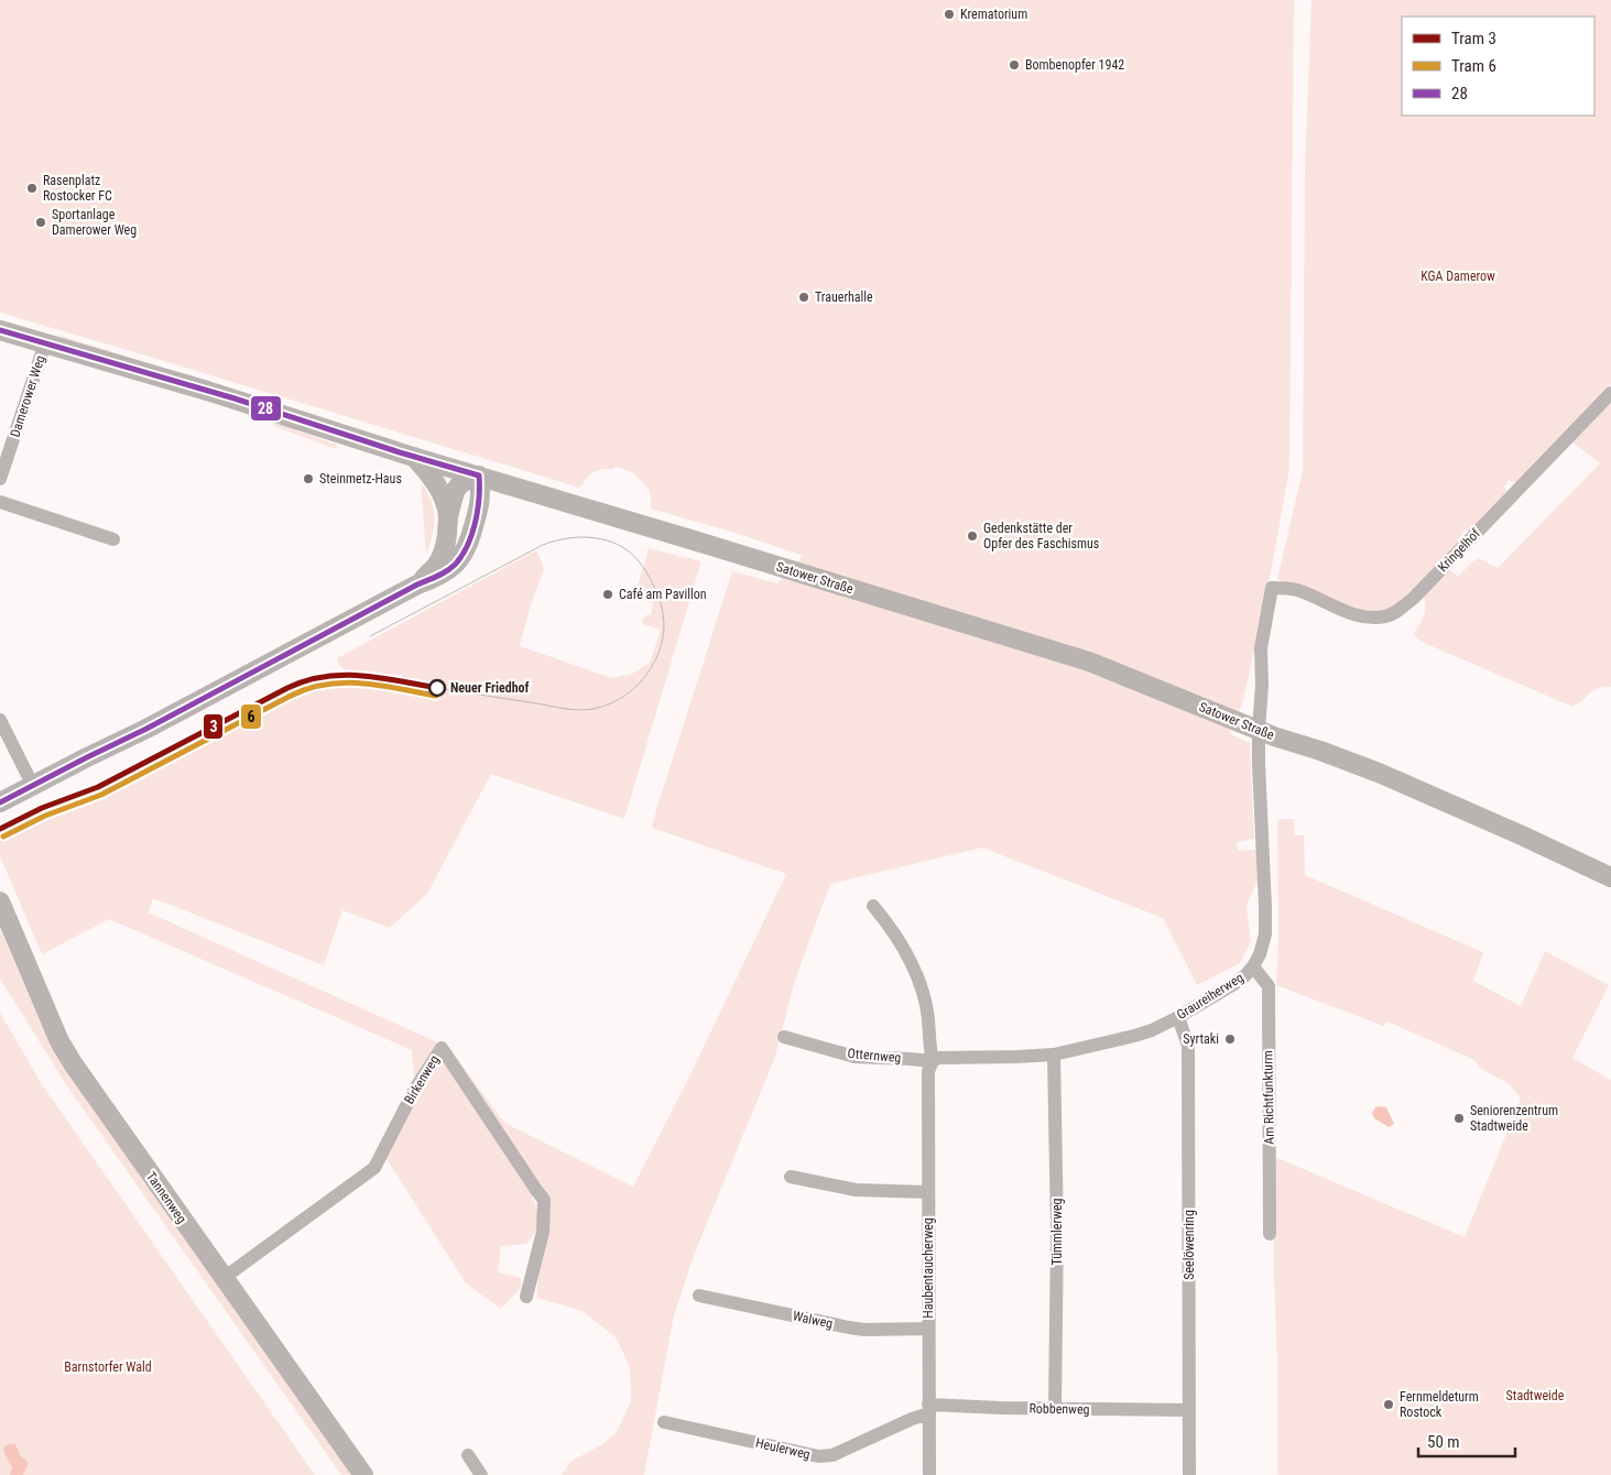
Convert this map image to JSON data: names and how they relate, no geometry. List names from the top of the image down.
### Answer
{
  "streets": {
    "main road": ["Satower Straße", "Tannenweg"],
    "street": [
      "Damerower Weg",
      "Kringelhof",
      "Graureiherweg",
      "Otternweg",
      "Birkenweg",
      "Am Richtfunkturm",
      "Tümmlerweg",
      "Seelöwenring",
      "Haubentaucherweg",
      "Walweg",
      "Robbenweg",
      "Heulerweg"
    ]
  },
  "crossings": [
    ["Damerower Weg", "Satower Straße"],
    ["Kringelhof", "Graureiherweg"],
    ["Satower Straße", "Graureiherweg"],
    ["Graureiherweg", "Otternweg"],
    ["Graureiherweg", "Am Richtfunkturm"],
    ["Graureiherweg", "Tümmlerweg"],
    ["Graureiherweg", "Seelöwenring"],
    ["Graureiherweg", "Haubentaucherweg"],
    ["Otternweg", "Haubentaucherweg"],
    ["Birkenweg", "Tannenweg"],
    ["Tümmlerweg", "Robbenweg"],
    ["Seelöwenring", "Robbenweg"],
    ["Haubentaucherweg", "Walweg"],
    ["Haubentaucherweg", "Robbenweg"],
    ["Haubentaucherweg", "Heulerweg"],
    ["Robbenweg", "Heulerweg"]
  ],
  "parks": ["KGA Damerow", "Barnstorfer Wald", "Stadtweide"],
  "places": [
    "Krematorium",
    "Bombenopfer 1942",
    "Rasenplatz Rostocker FC",
    "Sportanlage Damerower Weg",
    "Trauerhalle",
    "Steinmetz-Haus",
    "Gedenkstätte der Opfer des Faschismus",
    "Café am Pavillon",
    "Neuer Friedhof",
    "Syrtaki",
    "Seniorenzentrum Stadtweide",
    "Fernmeldeturm Rostock"
  ],
  "lines": ["transit line 28", "tram line 3", "tram line 6"],
  "legend": ["Tram 3", "Tram 6", "28"],
  "scale_bar": "50 m"
}
